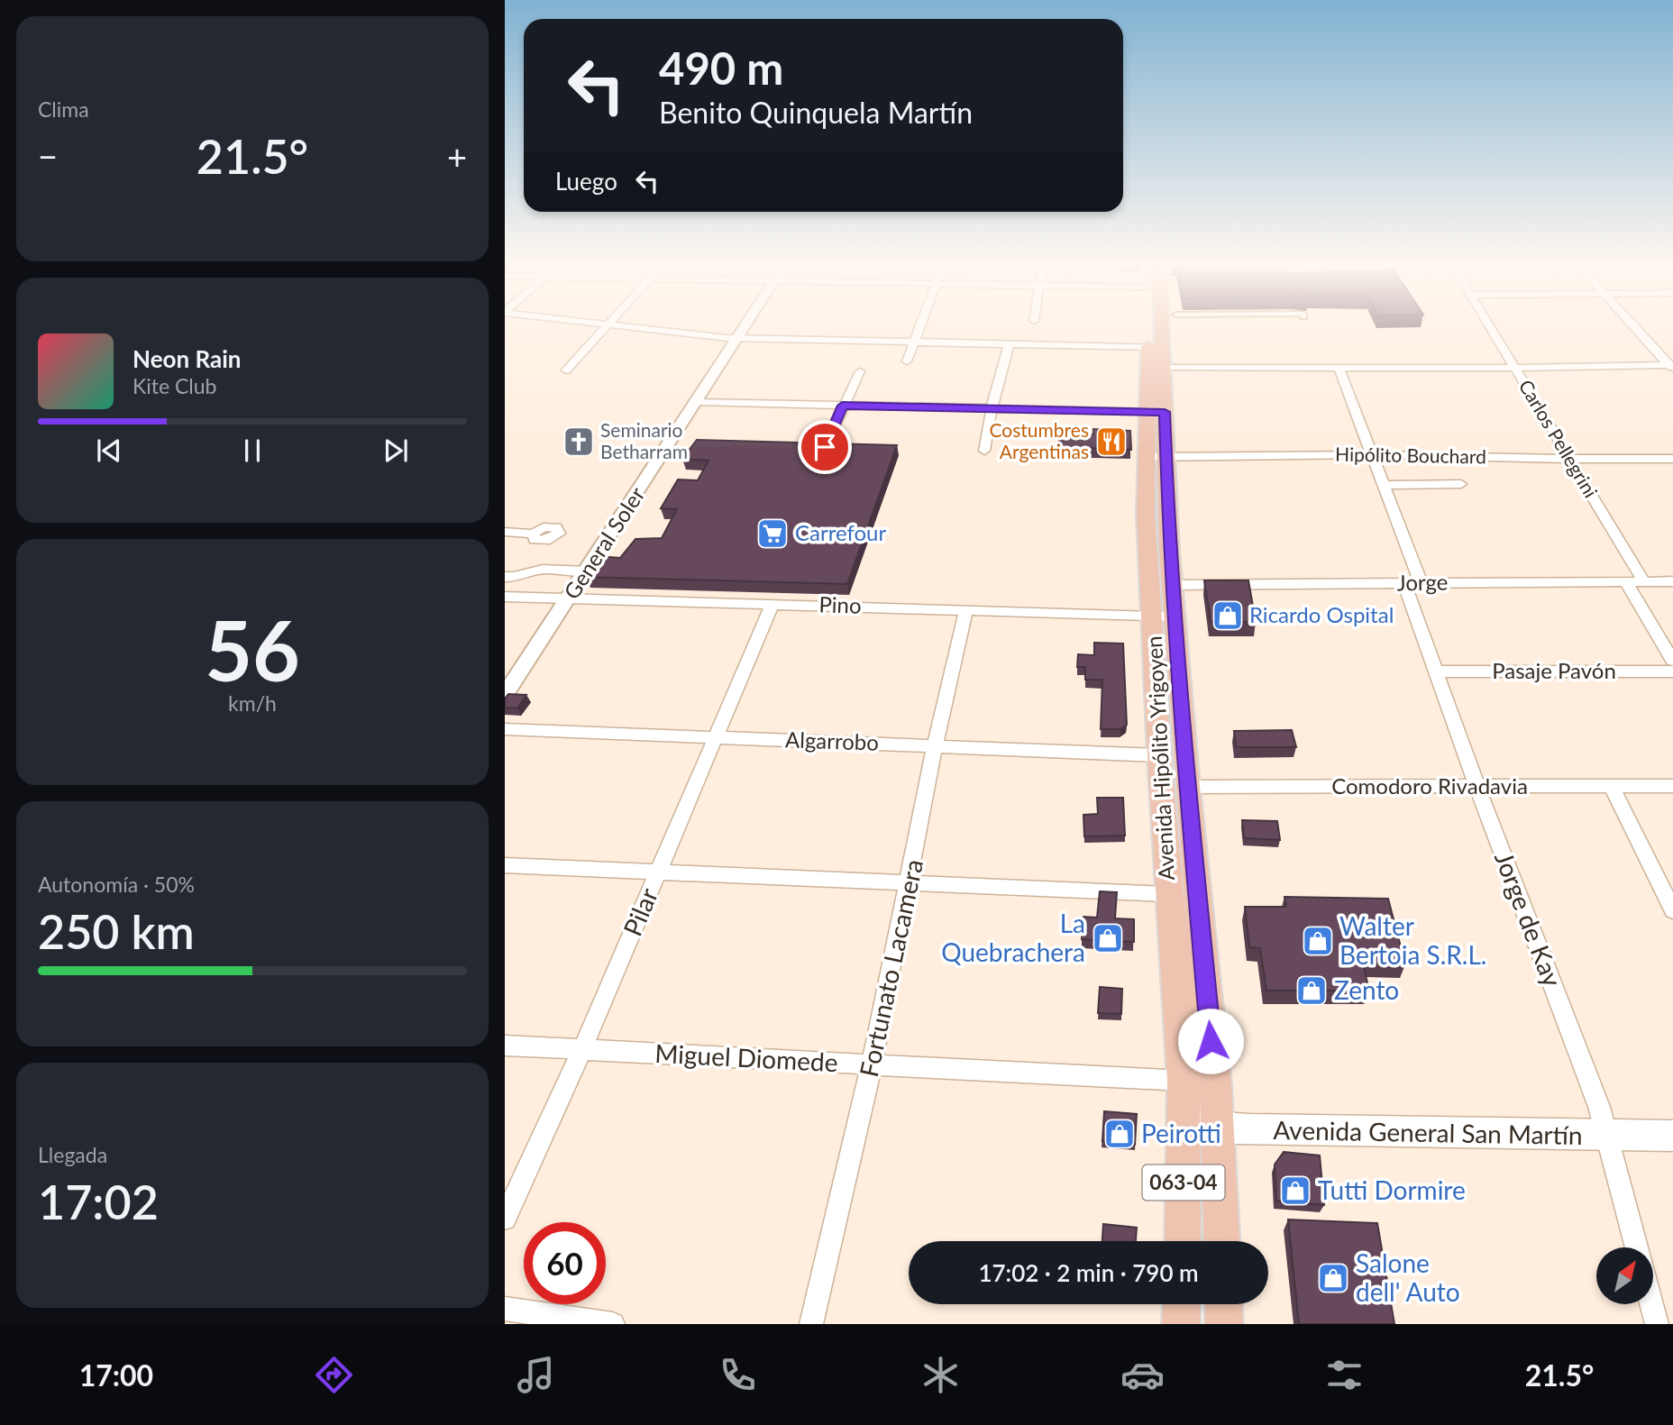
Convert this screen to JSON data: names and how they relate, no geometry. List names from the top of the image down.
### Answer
{
  "streets": {
    "main road": ["Avenida Hipólito Yrigoyen", "Avenida General San Martín", "063-04"],
    "street": [
      "Carlos Pellegrini",
      "Hipólito Bouchard",
      "General Soler",
      "Jorge",
      "Pino",
      "Pasaje Pavón",
      "Algarrobo",
      "Comodoro Rivadavia",
      "Pilar",
      "Jorge de Kay",
      "Fortunato Lacamera",
      "Miguel Diomede"
    ]
  },
  "crossings": [
    ["Carlos Pellegrini", "Hipólito Bouchard"],
    ["Carlos Pellegrini", "Jorge"],
    ["Hipólito Bouchard", "Avenida Hipólito Yrigoyen"],
    ["Hipólito Bouchard", "Jorge de Kay"],
    ["General Soler", "Pino"],
    ["Jorge", "Avenida Hipólito Yrigoyen"],
    ["Jorge", "Jorge de Kay"],
    ["Pino", "Avenida Hipólito Yrigoyen"],
    ["Pino", "Pilar"],
    ["Pino", "Fortunato Lacamera"],
    ["Pasaje Pavón", "Jorge de Kay"],
    ["Algarrobo", "Avenida Hipólito Yrigoyen"],
    ["Algarrobo", "Pilar"],
    ["Algarrobo", "Fortunato Lacamera"],
    ["Avenida Hipólito Yrigoyen", "Comodoro Rivadavia"],
    ["Avenida Hipólito Yrigoyen", "Miguel Diomede"],
    ["Avenida Hipólito Yrigoyen", "Avenida General San Martín"],
    ["Comodoro Rivadavia", "Jorge de Kay"],
    ["Pilar", "Miguel Diomede"],
    ["Jorge de Kay", "Avenida General San Martín"],
    ["Fortunato Lacamera", "Miguel Diomede"],
    ["Miguel Diomede", "Avenida General San Martín"]
  ],
  "places": {
    "church": ["Seminario Betharram"],
    "restaurant": ["Costumbres Argentinas"],
    "supermarket": ["Carrefour"],
    "shop": [
      "Ricardo Ospital",
      "La Quebrachera",
      "Walter Bertoia S.R.L.",
      "Zento",
      "Peirotti",
      "Tutti Dormire",
      "Salone dell' Auto"
    ]
  },
  "north": "top right",
  "page": {
    "tile": [
      "Clima",
      ["56", "km/h"],
      ["Autonomía · 50%", "250 km"],
      ["Llegada", "17:02"]
    ],
    "turn": ["490 m", "Benito Quinquela Martín"],
    "heat": ["−", "21.5°", "+"],
    "then": "Luego",
    "song": ["Neon Rain", "Kite Club"],
    "limit": "60",
    "trip": "17:02 · 2 min · 790 m",
    "tabs": ["17:00", "21.5°"]
  }
}
